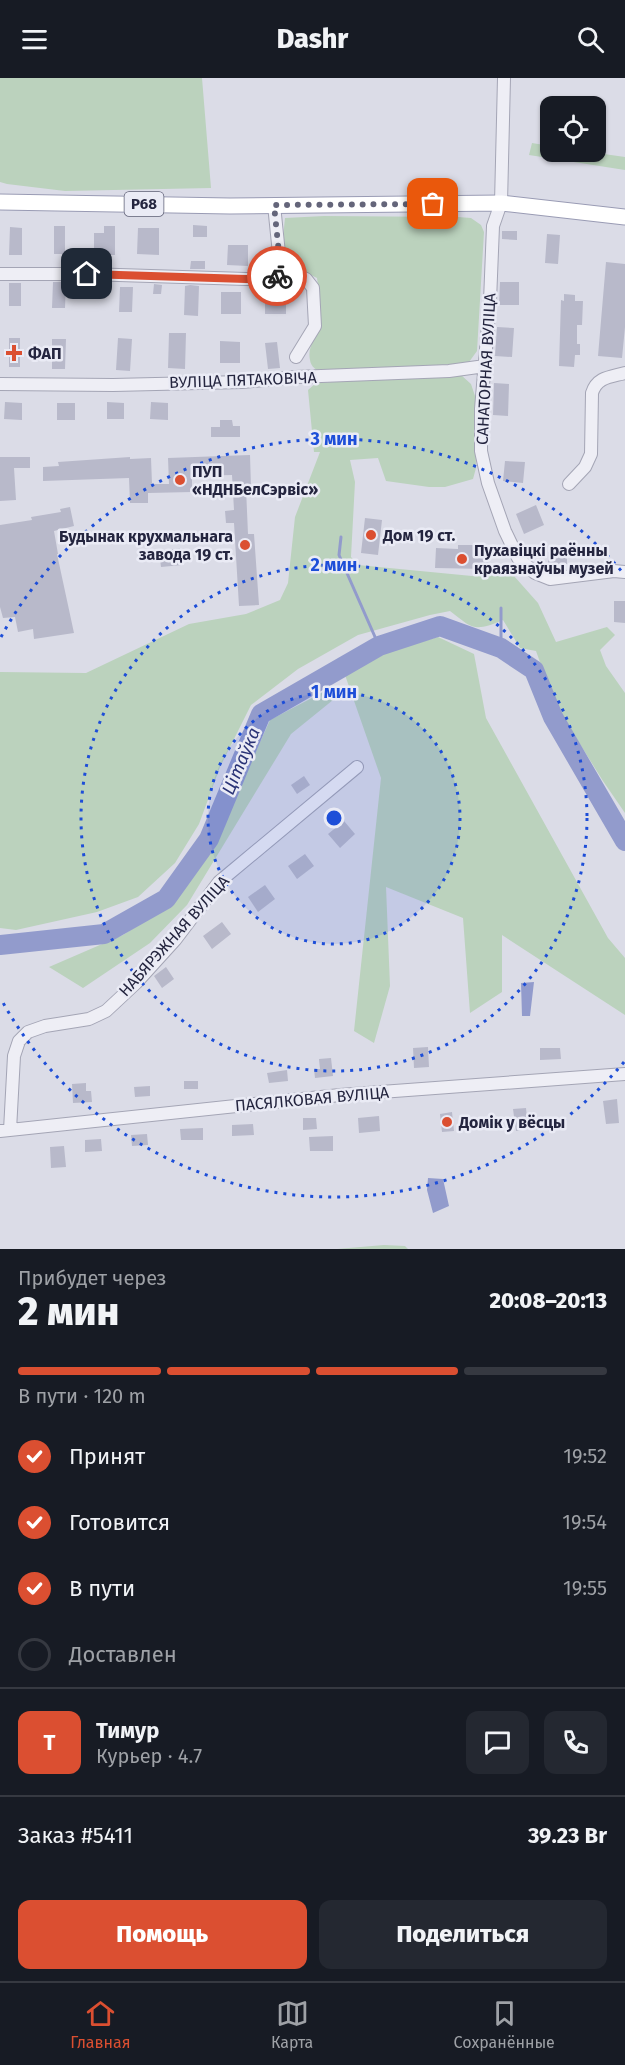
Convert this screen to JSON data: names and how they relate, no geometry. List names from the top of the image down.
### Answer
{
  "streets": {
    "main road": ["Р68"],
    "street": [
      "САНАТОРНАЯ ВУЛІЦА",
      "ВУЛІЦА ПЯТАКОВІЧА",
      "НАБЯРЭЖНАЯ ВУЛІЦА",
      "ПАСЯЛКОВАЯ ВУЛІЦА"
    ]
  },
  "crossings": [
    ["Р68", "САНАТОРНАЯ ВУЛІЦА"],
    ["САНАТОРНАЯ ВУЛІЦА", "ВУЛІЦА ПЯТАКОВІЧА"],
    ["НАБЯРЭЖНАЯ ВУЛІЦА", "ПАСЯЛКОВАЯ ВУЛІЦА"]
  ],
  "water": ["Цітаўка"],
  "places": {
    "health": ["ФАП"],
    "other": [
      "ПУП «НДНБелСэрвіс»",
      "Дом 19 ст.",
      "Будынак крухмальнага завода 19 ст.",
      "Пухавіцкі раённы краязнаўчы музей",
      "Домік у вёсцы"
    ]
  },
  "page": {
    "header": "Dashr",
    "heading": ["2 мин", "Прибудет через", "20:08–20:13"],
    "panel": [
      "Тимур",
      "Курьер · 4.7",
      "Заказ #5411",
      "39.23 Br"
    ],
    "bar": "В пути · 120 m",
    "list": [
      ["Принят", "19:52"],
      ["Готовится", "19:54"],
      ["В пути", "19:55"],
      "Доставлен"
    ],
    "round": "Т",
    "buttons": ["Помощь", "Поделиться"],
    "tabs": ["Главная", "Карта", "Сохранённые"]
  },
  "rings": ["3 мин", "2 мин", "1 мин"]
}
